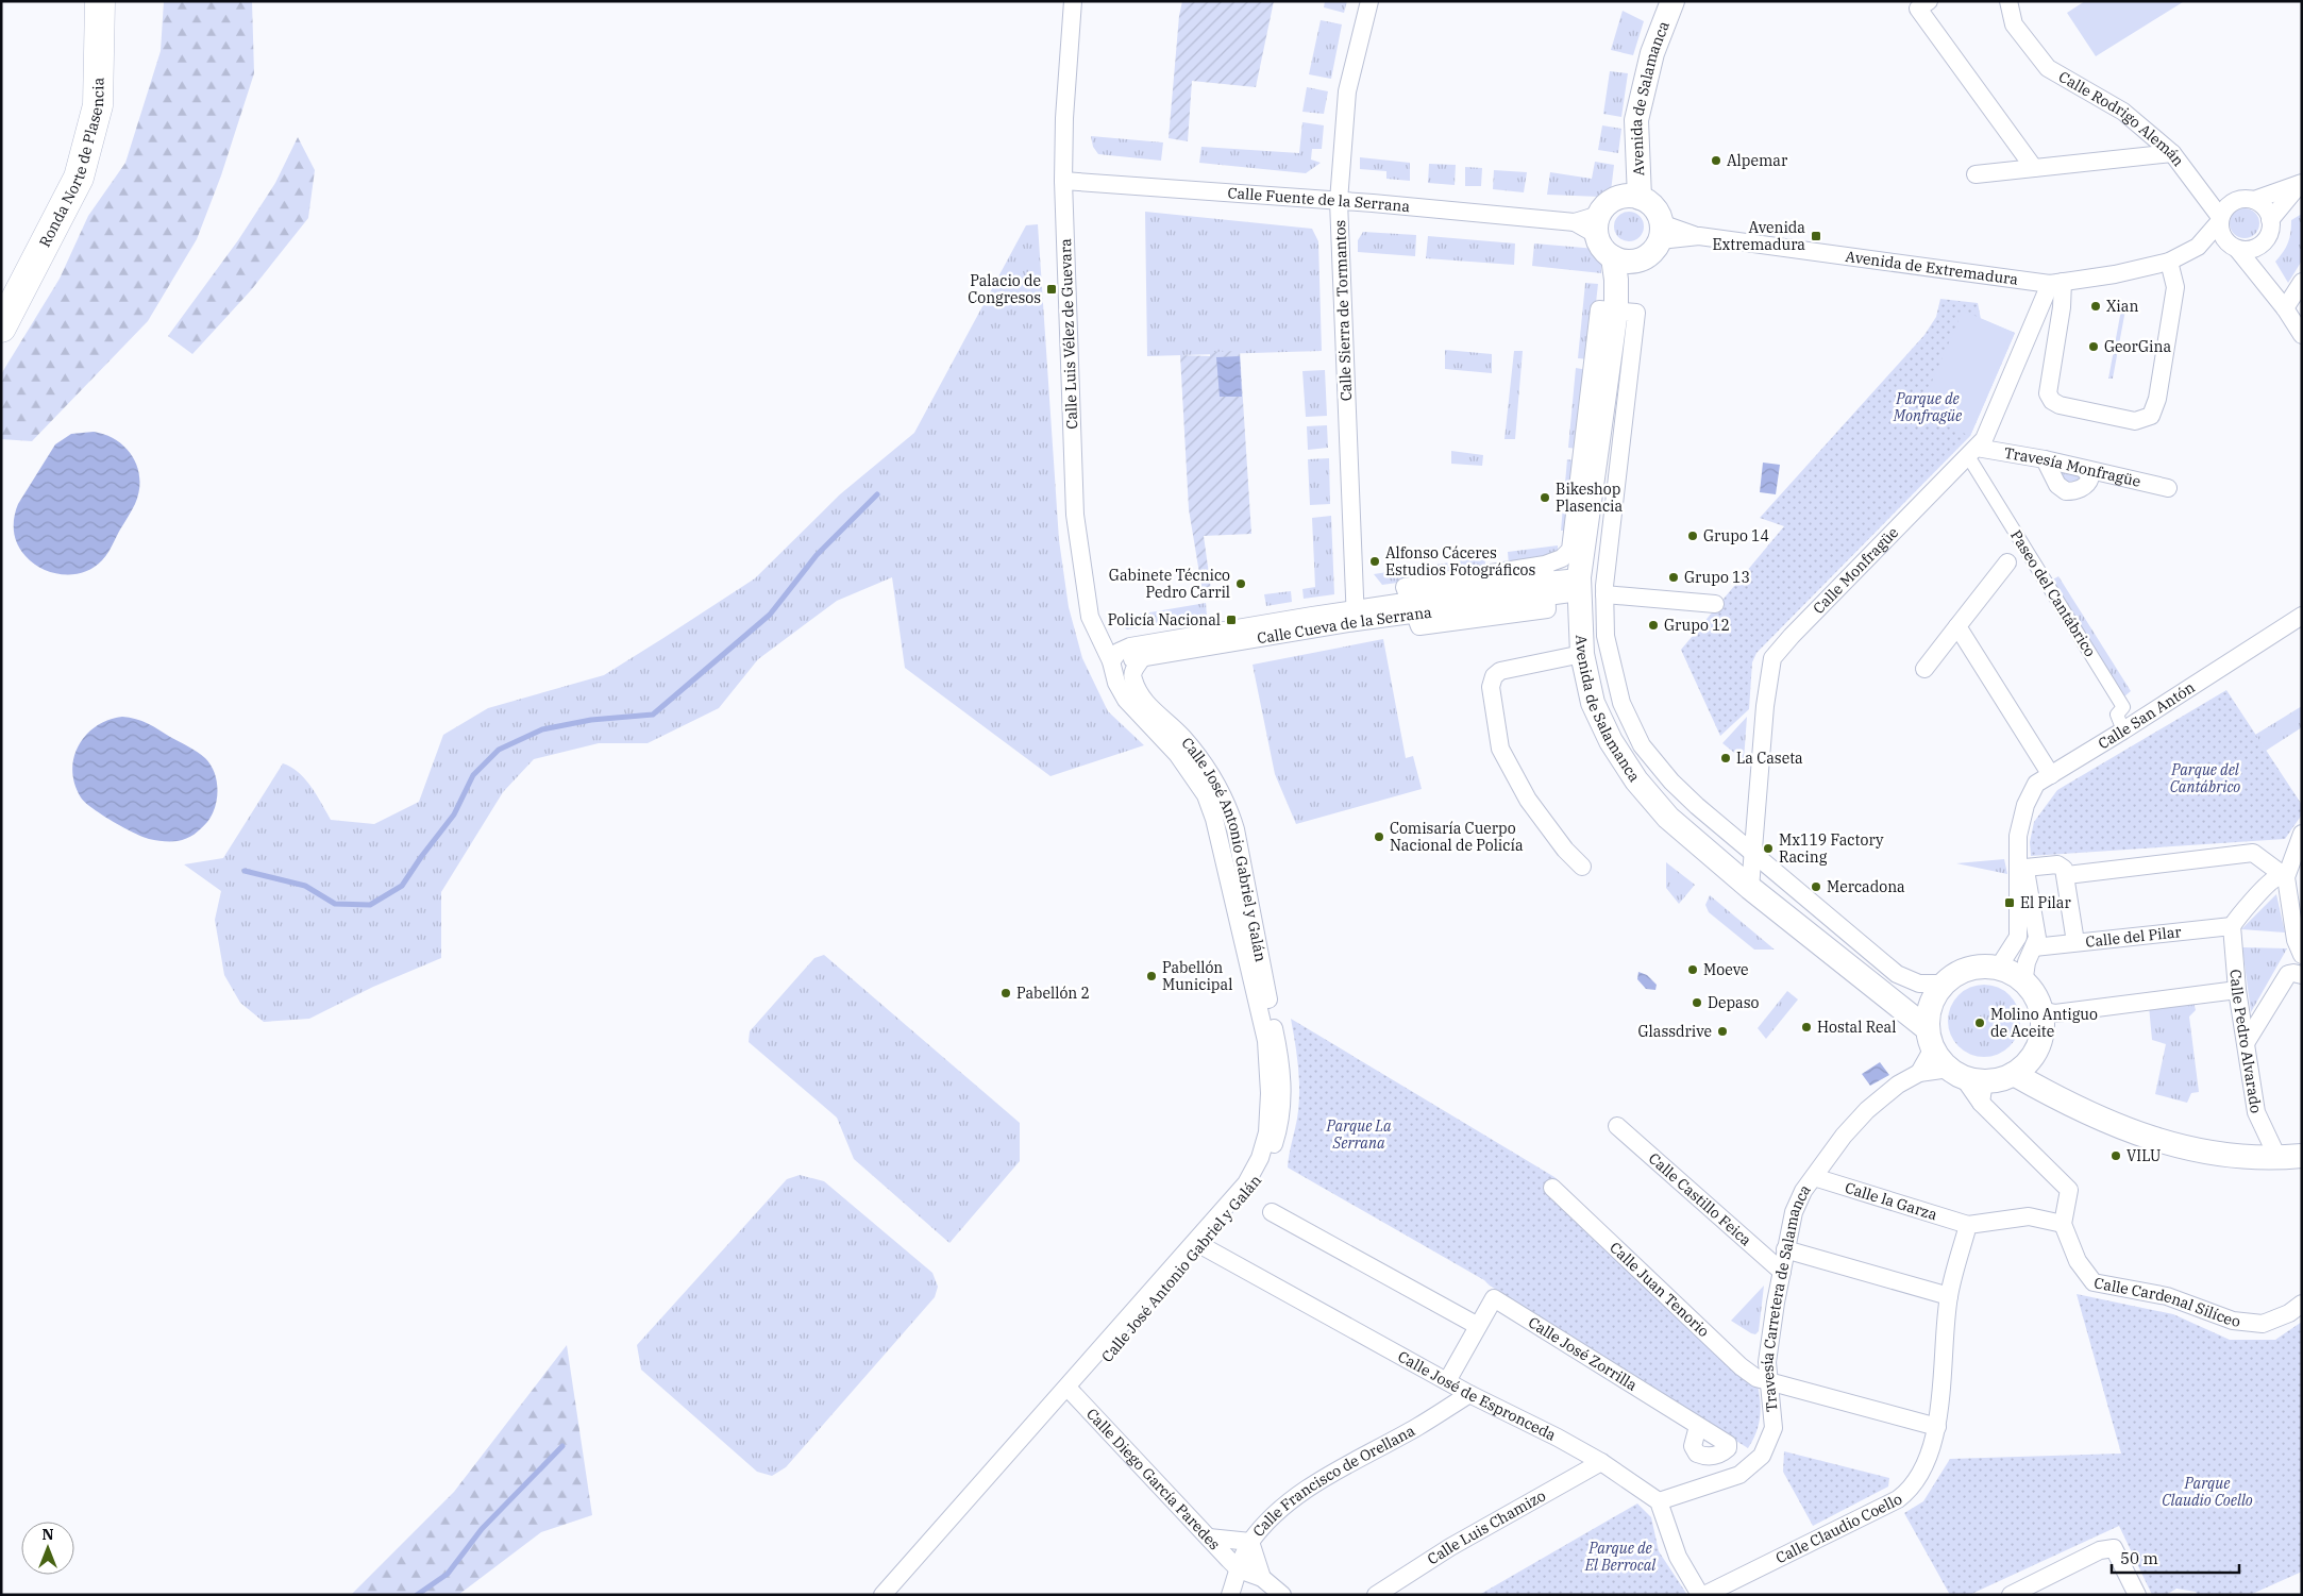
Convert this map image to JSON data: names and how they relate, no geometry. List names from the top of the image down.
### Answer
{
  "streets": {
    "highway": ["Ronda Norte de Plasencia"],
    "main road": ["Avenida de Salamanca"],
    "street": [
      "Calle Rodrigo Alemán",
      "Calle Fuente de la Serrana",
      "Avenida de Extremadura",
      "Calle Sierra de Tormantos",
      "Calle Luis Vélez de Guevara",
      "Travesía Monfragüe",
      "Calle Monfragüe",
      "Paseo del Cantábrico",
      "Calle Cueva de la Serrana",
      "Calle San Antón",
      "Calle José Antonio Gabriel y Galán",
      "Calle del Pilar",
      "Calle Pedro Alvarado",
      "Calle Castillo Feica",
      "Calle la Garza",
      "Calle Juan Tenorio",
      "Travesía Carretera de Salamanca",
      "Calle Cardenal Silíceo",
      "Calle José Zorrilla",
      "Calle José de Espronceda",
      "Calle Diego García Paredes",
      "Calle Francisco de Orellana",
      "Calle Luis Chamizo",
      "Calle Claudio Coello"
    ]
  },
  "crossings": [
    ["Avenida de Salamanca", "Calle Fuente de la Serrana"],
    ["Avenida de Salamanca", "Avenida de Extremadura"],
    ["Avenida de Salamanca", "Calle Monfragüe"],
    ["Avenida de Salamanca", "Calle San Antón"],
    ["Avenida de Salamanca", "Travesía Carretera de Salamanca"],
    ["Calle Rodrigo Alemán", "Avenida de Extremadura"],
    ["Calle Fuente de la Serrana", "Avenida de Extremadura"],
    ["Calle Fuente de la Serrana", "Calle Sierra de Tormantos"],
    ["Calle Fuente de la Serrana", "Calle Luis Vélez de Guevara"],
    ["Avenida de Extremadura", "Calle Monfragüe"],
    ["Calle Sierra de Tormantos", "Calle Cueva de la Serrana"],
    ["Calle Luis Vélez de Guevara", "Calle Cueva de la Serrana"],
    ["Calle Luis Vélez de Guevara", "Calle José Antonio Gabriel y Galán"],
    ["Travesía Monfragüe", "Calle Monfragüe"],
    ["Travesía Monfragüe", "Paseo del Cantábrico"],
    ["Calle Monfragüe", "Paseo del Cantábrico"],
    ["Paseo del Cantábrico", "Calle San Antón"],
    ["Calle Cueva de la Serrana", "Calle José Antonio Gabriel y Galán"],
    ["Calle San Antón", "Calle del Pilar"],
    ["Calle San Antón", "Travesía Carretera de Salamanca"],
    ["Calle José Antonio Gabriel y Galán", "Calle José de Espronceda"],
    ["Calle José Antonio Gabriel y Galán", "Calle Diego García Paredes"],
    ["Calle del Pilar", "Calle Pedro Alvarado"],
    ["Calle Castillo Feica", "Travesía Carretera de Salamanca"],
    ["Calle la Garza", "Travesía Carretera de Salamanca"],
    ["Calle la Garza", "Calle Claudio Coello"],
    ["Calle Juan Tenorio", "Travesía Carretera de Salamanca"],
    ["Travesía Carretera de Salamanca", "Calle José de Espronceda"],
    ["Calle José Zorrilla", "Calle José de Espronceda"],
    ["Calle José de Espronceda", "Calle Francisco de Orellana"],
    ["Calle José de Espronceda", "Calle Luis Chamizo"],
    ["Calle Diego García Paredes", "Calle Francisco de Orellana"]
  ],
  "parks": [
    "Parque de Monfragüe",
    "Parque del Cantábrico",
    "Parque La Serrana",
    "Parque Claudio Coello",
    "Parque de El Berrocal"
  ],
  "places": {
    "other": [
      "Alpemar",
      "Xian",
      "GeorGina",
      "Bikeshop Plasencia",
      "Grupo 14",
      "Alfonso Cáceres Estudios Fotográficos",
      "Grupo 13",
      "Gabinete Técnico Pedro Carril",
      "Grupo 12",
      "La Caseta",
      "Comisaría Cuerpo Nacional de Policía",
      "Mx119 Factory Racing",
      "Mercadona",
      "Moeve",
      "Pabellón Municipal",
      "Pabellón 2",
      "Depaso",
      "Molino Antiguo de Aceite",
      "Hostal Real",
      "Glassdrive",
      "VILU"
    ],
    "transit": [
      "Avenida Extremadura",
      "Palacio de Congresos",
      "Policía Nacional",
      "El Pilar"
    ]
  },
  "scale_bar": "50 m",
  "north": "top"
}
